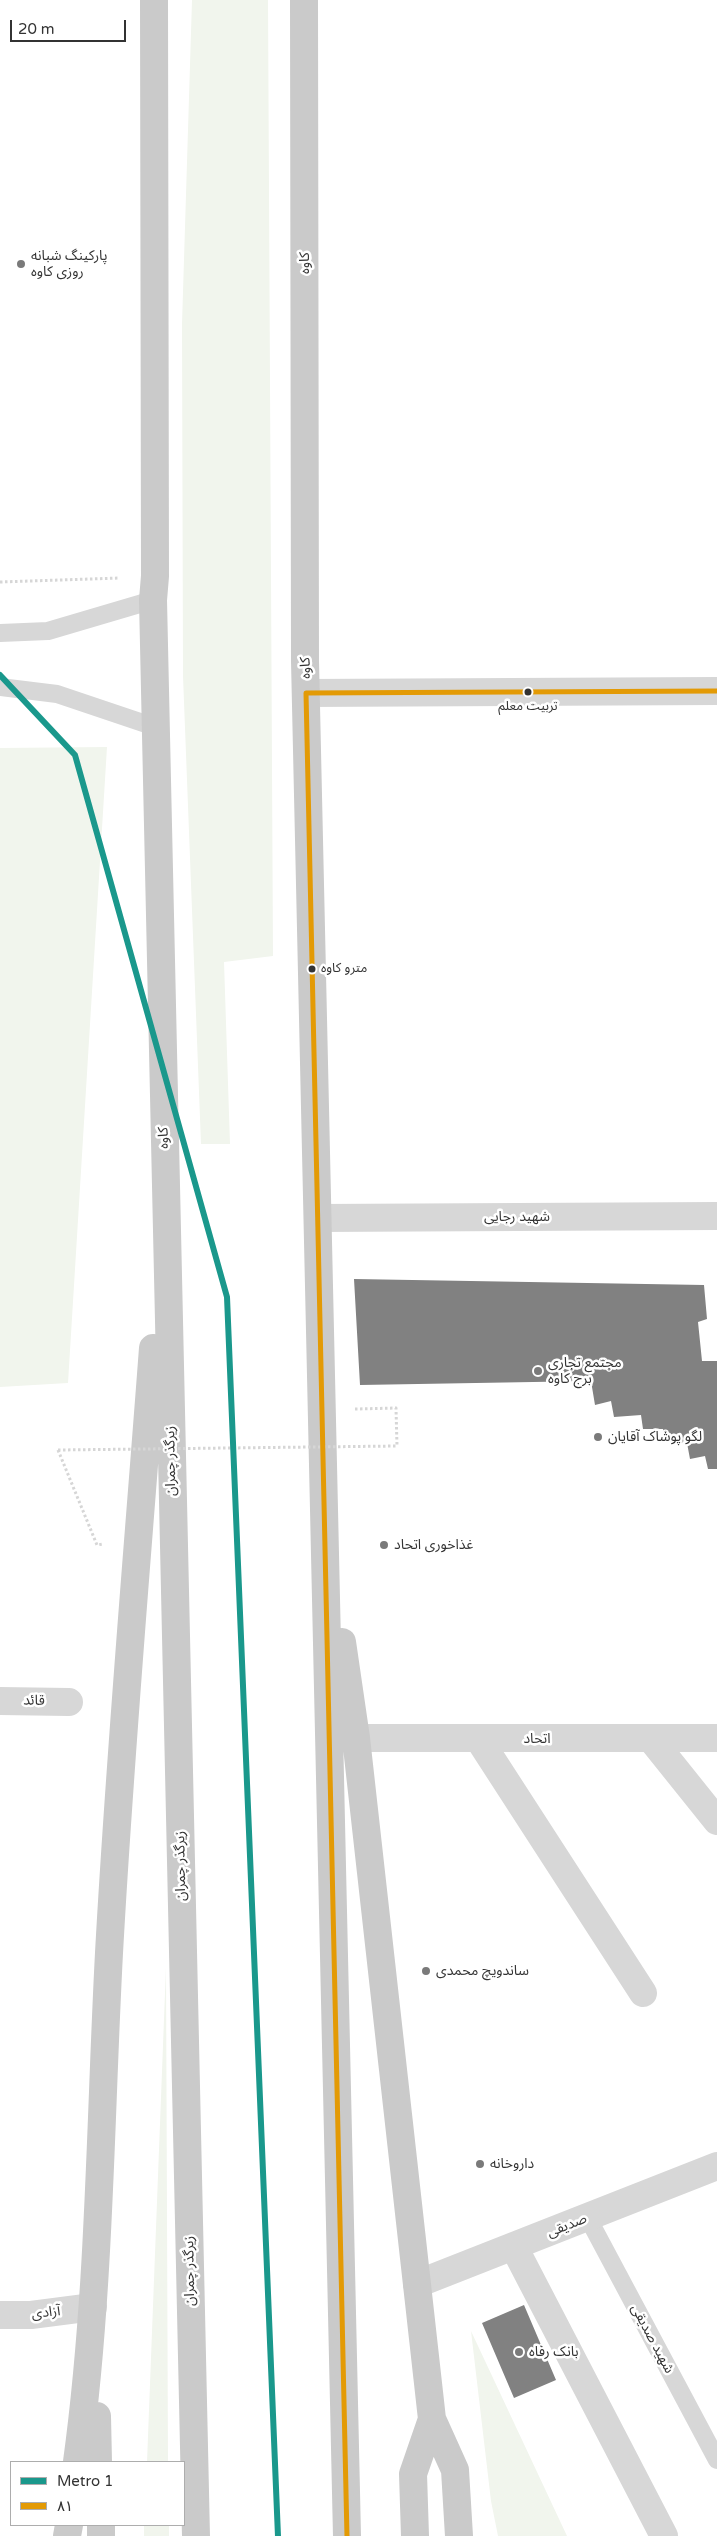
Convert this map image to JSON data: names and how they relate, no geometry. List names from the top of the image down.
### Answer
{
  "streets": {
    "main road": ["کاوه", "زیرگذر چمران"],
    "street": [
      "شهید رجایی",
      "قائد",
      "اتحاد",
      "صدیقی",
      "آزادی"
    ],
    "lane": ["شهید صدیقی"]
  },
  "crossings": [
    ["کاوه", "شهید رجایی"],
    ["کاوه", "زیرگذر چمران"],
    ["صدیقی", "شهید صدیقی"]
  ],
  "places": [
    "پارکینگ شبانه روزی کاوه",
    "تربیت معلم",
    "مترو کاوه",
    "مجتمع تجاری برج کاوه",
    "لگو پوشاک آقایان",
    "غذاخوری اتحاد",
    "ساندویچ محمدی",
    "داروخانه",
    "بانک رفاه"
  ],
  "lines": ["metro line 1", "transit line ۸۱"],
  "legend": ["Metro 1", "۸۱"],
  "scale_bar": "20 m"
}
